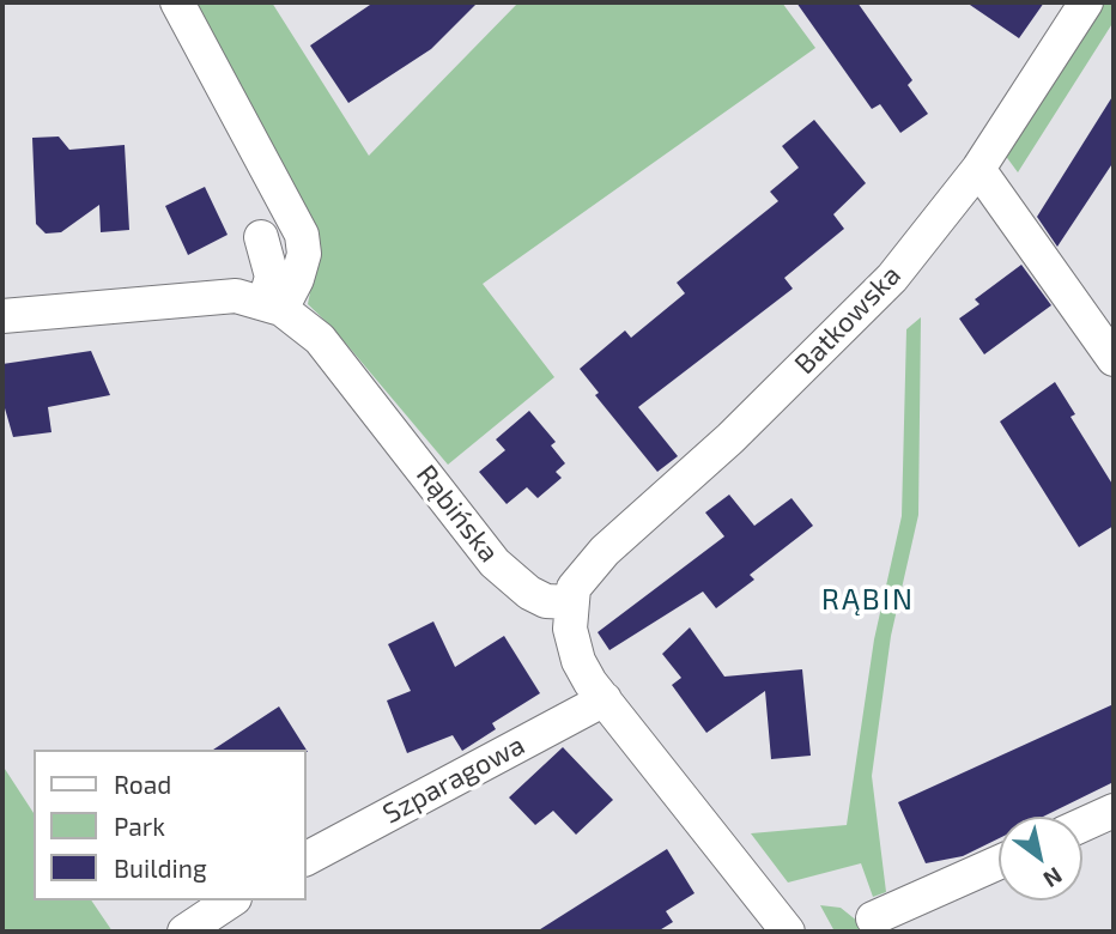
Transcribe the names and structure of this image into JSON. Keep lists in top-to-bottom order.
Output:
{
  "streets": {
    "street": ["Batkowska", "Rąbińska", "Szparagowa"]
  },
  "crossings": [
    ["Batkowska", "Rąbińska"]
  ],
  "districts": ["RĄBIN"],
  "legend": ["Road", "Park", "Building"],
  "north": "bottom right"
}
